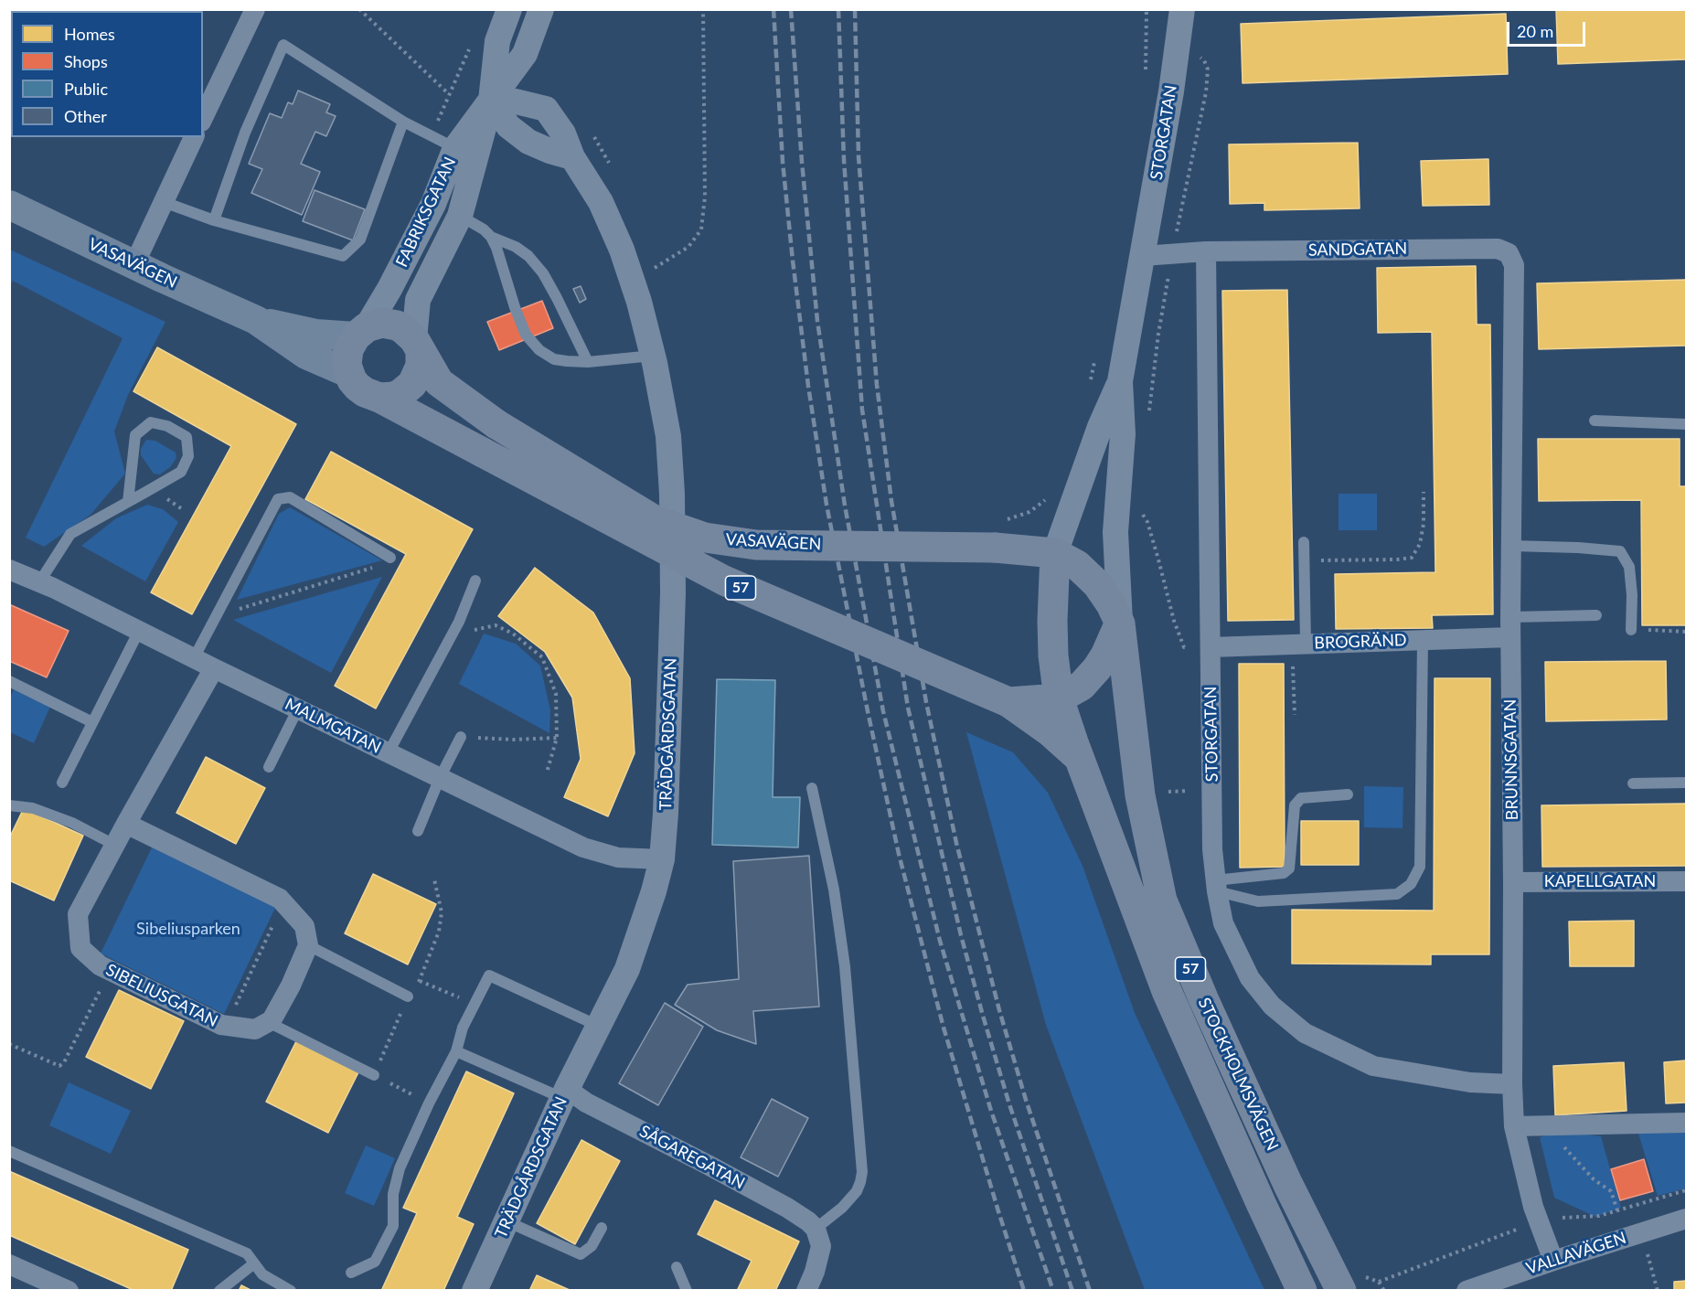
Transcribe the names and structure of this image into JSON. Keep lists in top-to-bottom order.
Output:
{
  "streets": {
    "main road": ["VASAVÄGEN", "57", "STOCKHOLMSVÄGEN"],
    "street": [
      "STORGATAN",
      "FABRIKSGATAN",
      "SANDGATAN",
      "BROGRÄND",
      "MALMGATAN",
      "TRÄDGÅRDSGATAN",
      "BRUNNSGATAN",
      "KAPELLGATAN",
      "SIBELIUSGATAN",
      "SÅGAREGATAN",
      "VALLAVÄGEN"
    ]
  },
  "crossings": [
    ["STORGATAN", "SANDGATAN"],
    ["STORGATAN", "VASAVÄGEN"],
    ["STORGATAN", "BROGRÄND"],
    ["STORGATAN", "BRUNNSGATAN"],
    ["STORGATAN", "STOCKHOLMSVÄGEN"],
    ["FABRIKSGATAN", "VASAVÄGEN"],
    ["FABRIKSGATAN", "TRÄDGÅRDSGATAN"],
    ["SANDGATAN", "BRUNNSGATAN"],
    ["VASAVÄGEN", "57"],
    ["VASAVÄGEN", "STOCKHOLMSVÄGEN"],
    ["57", "STOCKHOLMSVÄGEN"],
    ["BROGRÄND", "BRUNNSGATAN"],
    ["MALMGATAN", "TRÄDGÅRDSGATAN"],
    ["MALMGATAN", "SIBELIUSGATAN"],
    ["TRÄDGÅRDSGATAN", "SÅGAREGATAN"],
    ["BRUNNSGATAN", "KAPELLGATAN"],
    ["BRUNNSGATAN", "VALLAVÄGEN"]
  ],
  "parks": ["Sibeliusparken"],
  "legend": [
    "Homes",
    "Shops",
    "Public",
    "Other"
  ],
  "scale_bar": "20 m"
}
